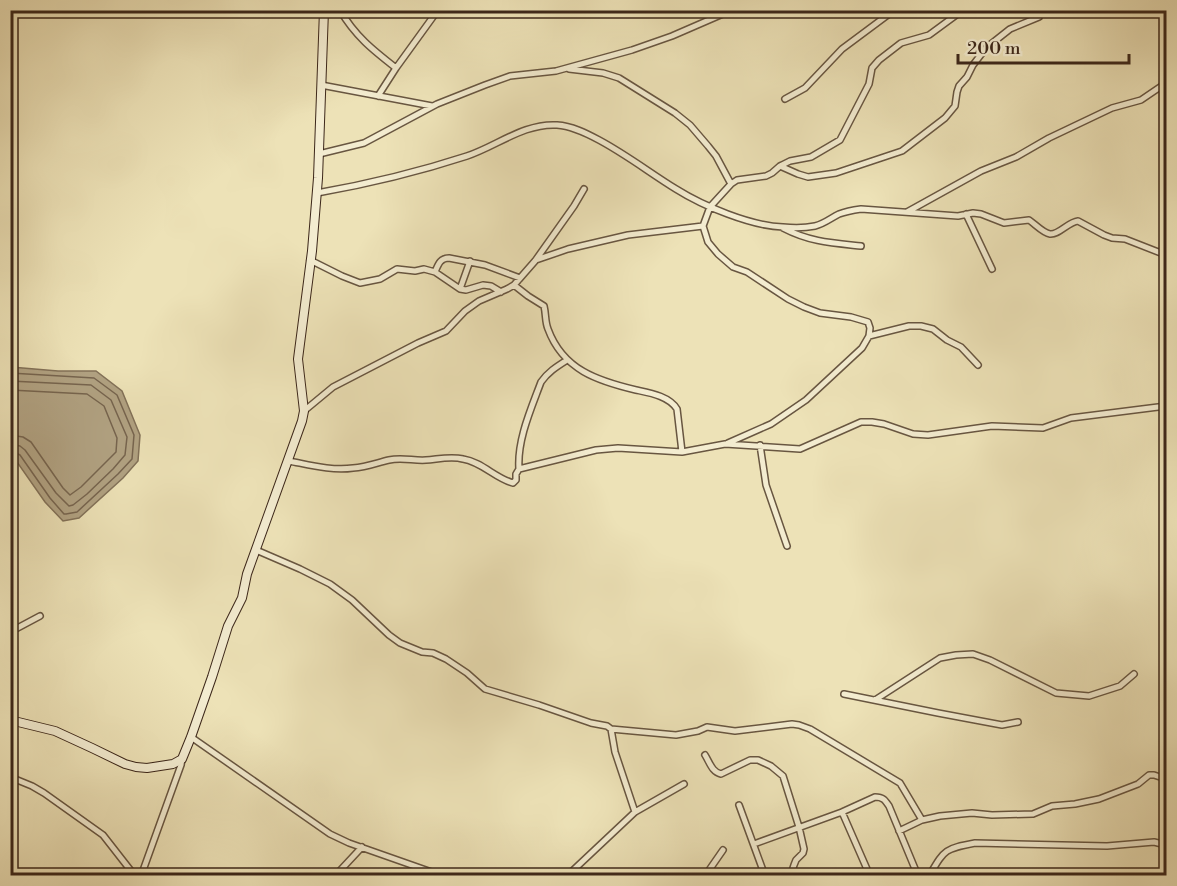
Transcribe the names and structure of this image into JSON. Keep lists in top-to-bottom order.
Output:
{
  "scale_bar": "200 m"
}
